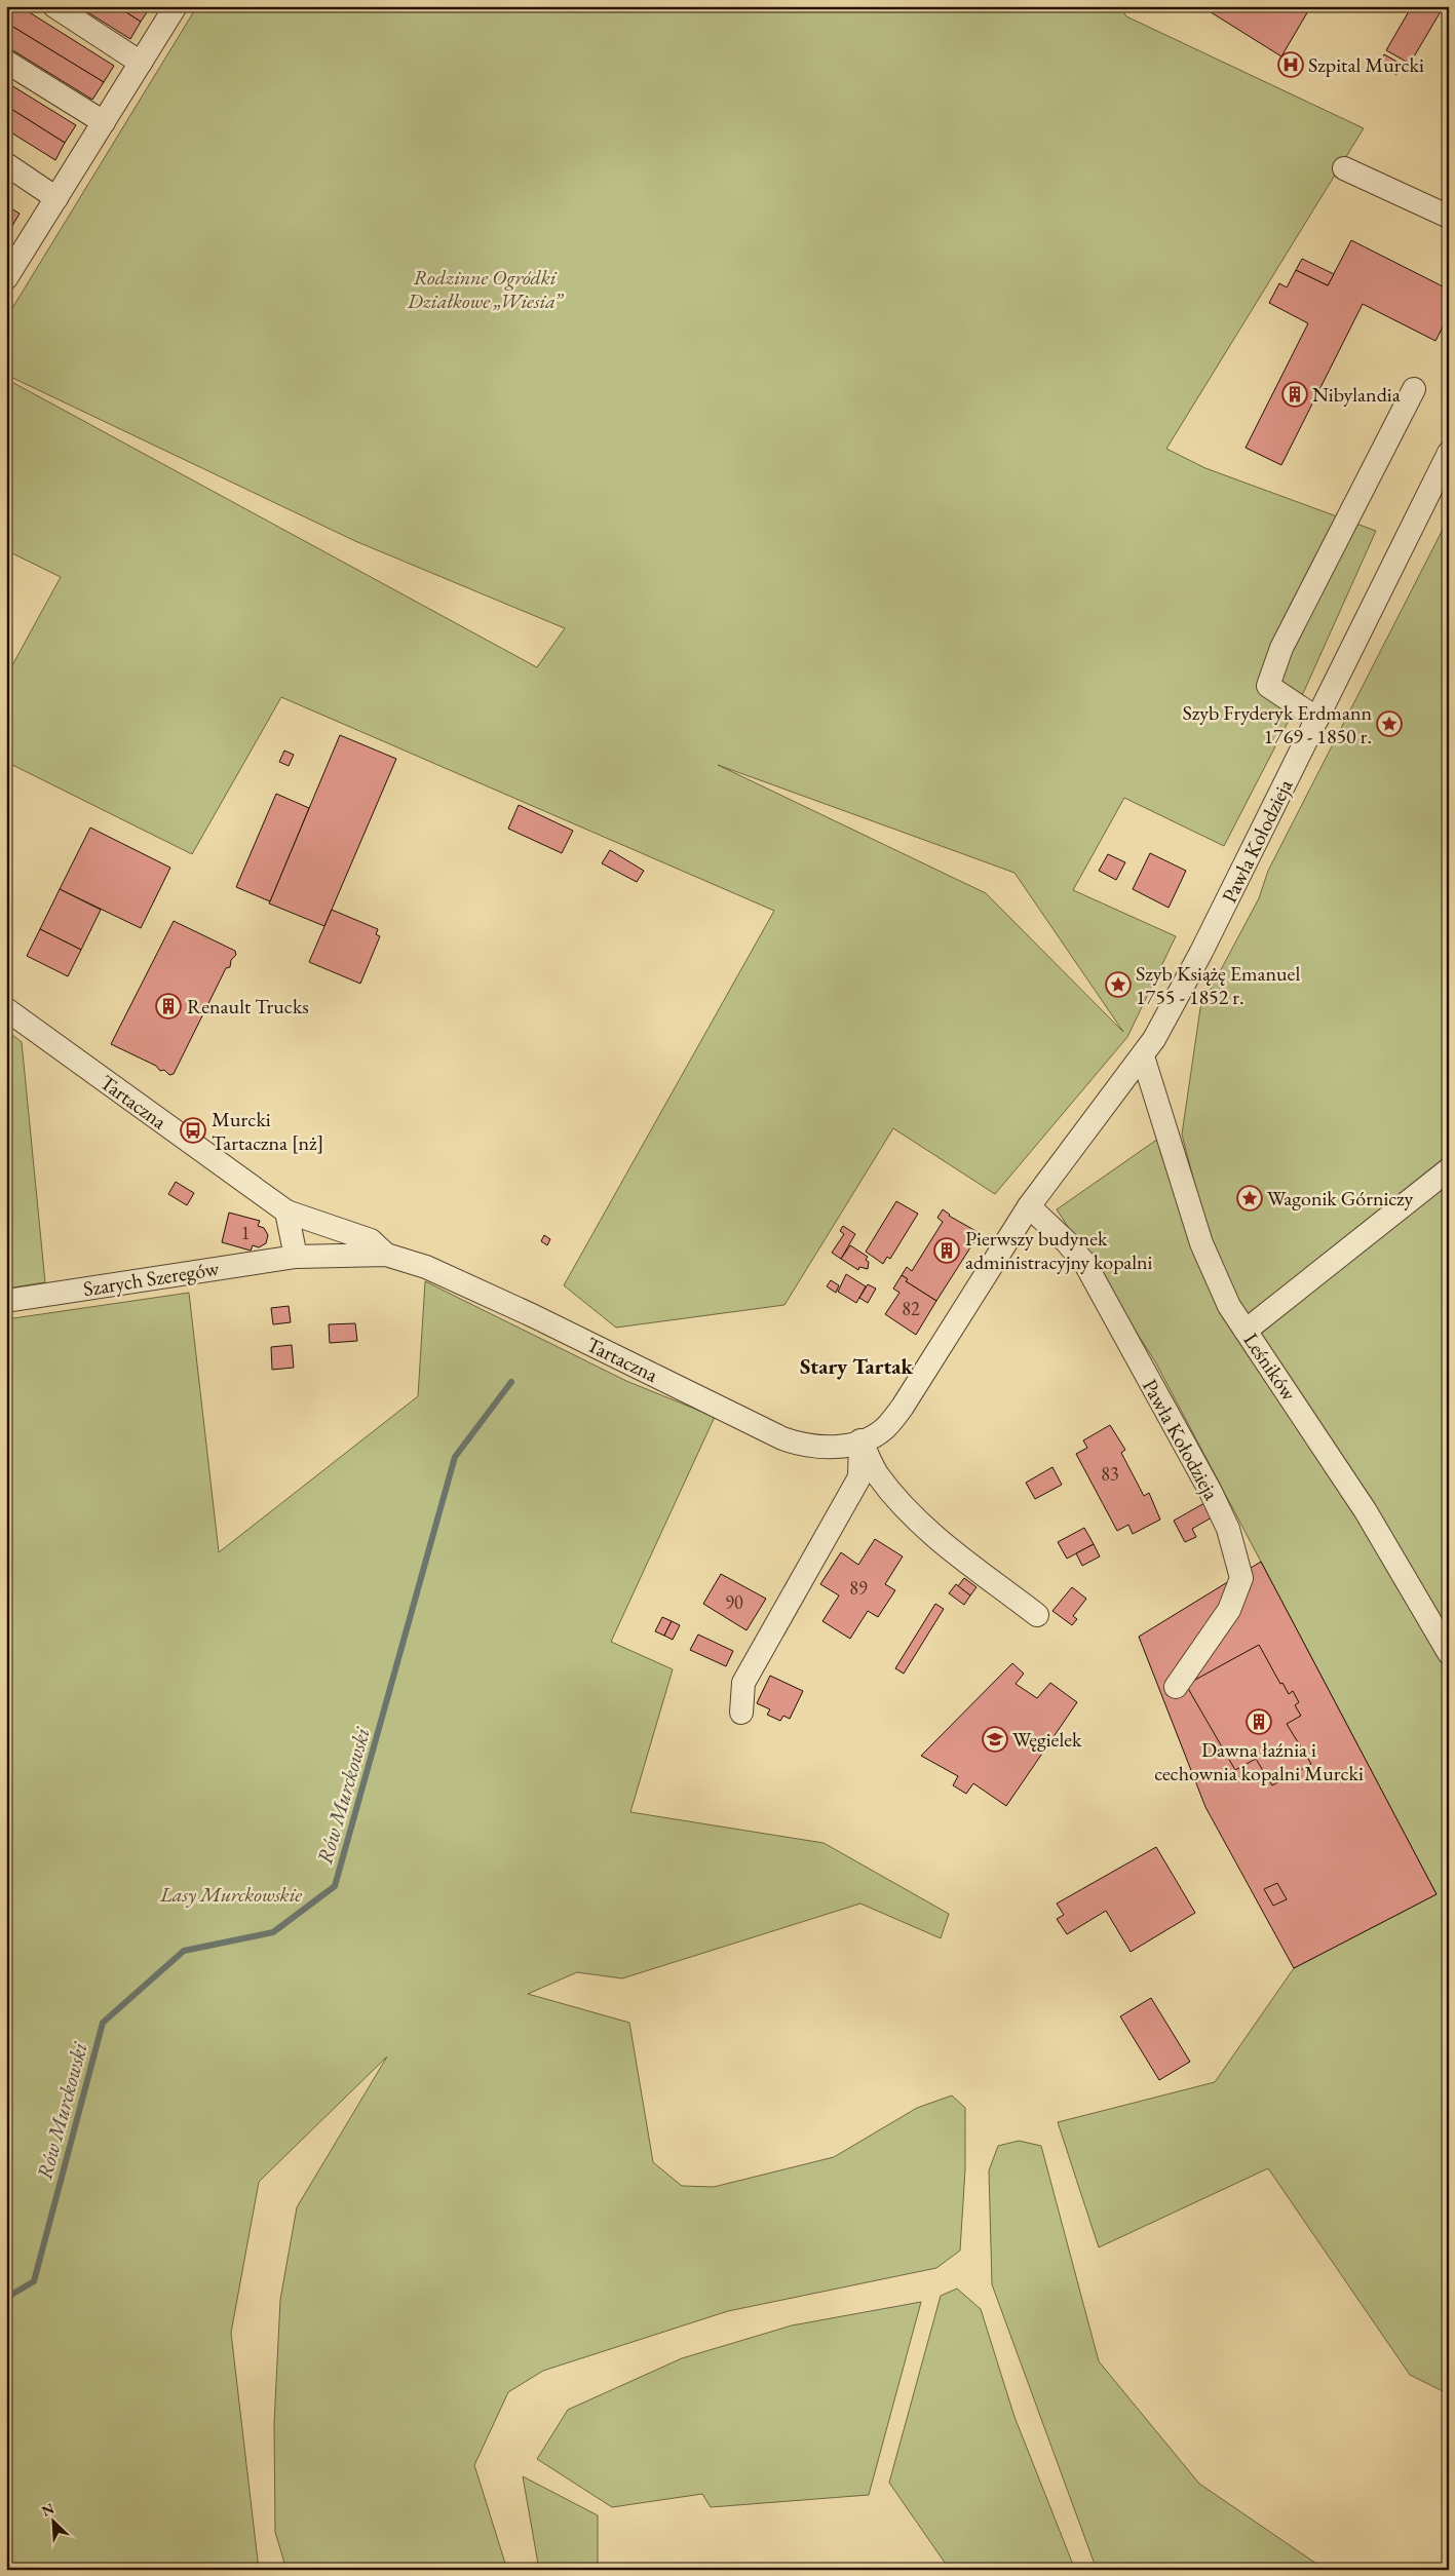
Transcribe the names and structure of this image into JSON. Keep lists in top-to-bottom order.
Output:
{
  "streets": {
    "street": [
      "Pawła Kołodzieja",
      "Tartaczna",
      "Szarych Szeregów",
      "Leśników"
    ]
  },
  "crossings": [
    ["Pawła Kołodzieja", "Tartaczna"],
    ["Pawła Kołodzieja", "Leśników"],
    ["Tartaczna", "Szarych Szeregów"]
  ],
  "districts": ["Stary Tartak"],
  "water": ["Rów Murckowski"],
  "parks": ["Rodzinne Ogródki Działkowe „Wiesia”", "Lasy Murckowskie"],
  "places": {
    "hospital": ["Szpital Murcki"],
    "building": [
      "Nibylandia",
      "Renault Trucks",
      "Pierwszy budynek administracyjny kopalni",
      "Dawna łaźnia i cechownia kopalni Murcki"
    ],
    "place": ["Szyb Fryderyk Erdmann 1769 - 1850 r.", "Szyb Książę Emanuel 1755 - 1852 r.", "Wagonik Górniczy"],
    "bus stop": ["Murcki Tartaczna [nż]"],
    "school or university": ["Węgielek"]
  },
  "house_numbers": [
    "1",
    "82",
    "83",
    "89",
    "90"
  ],
  "north": "top left"
}
